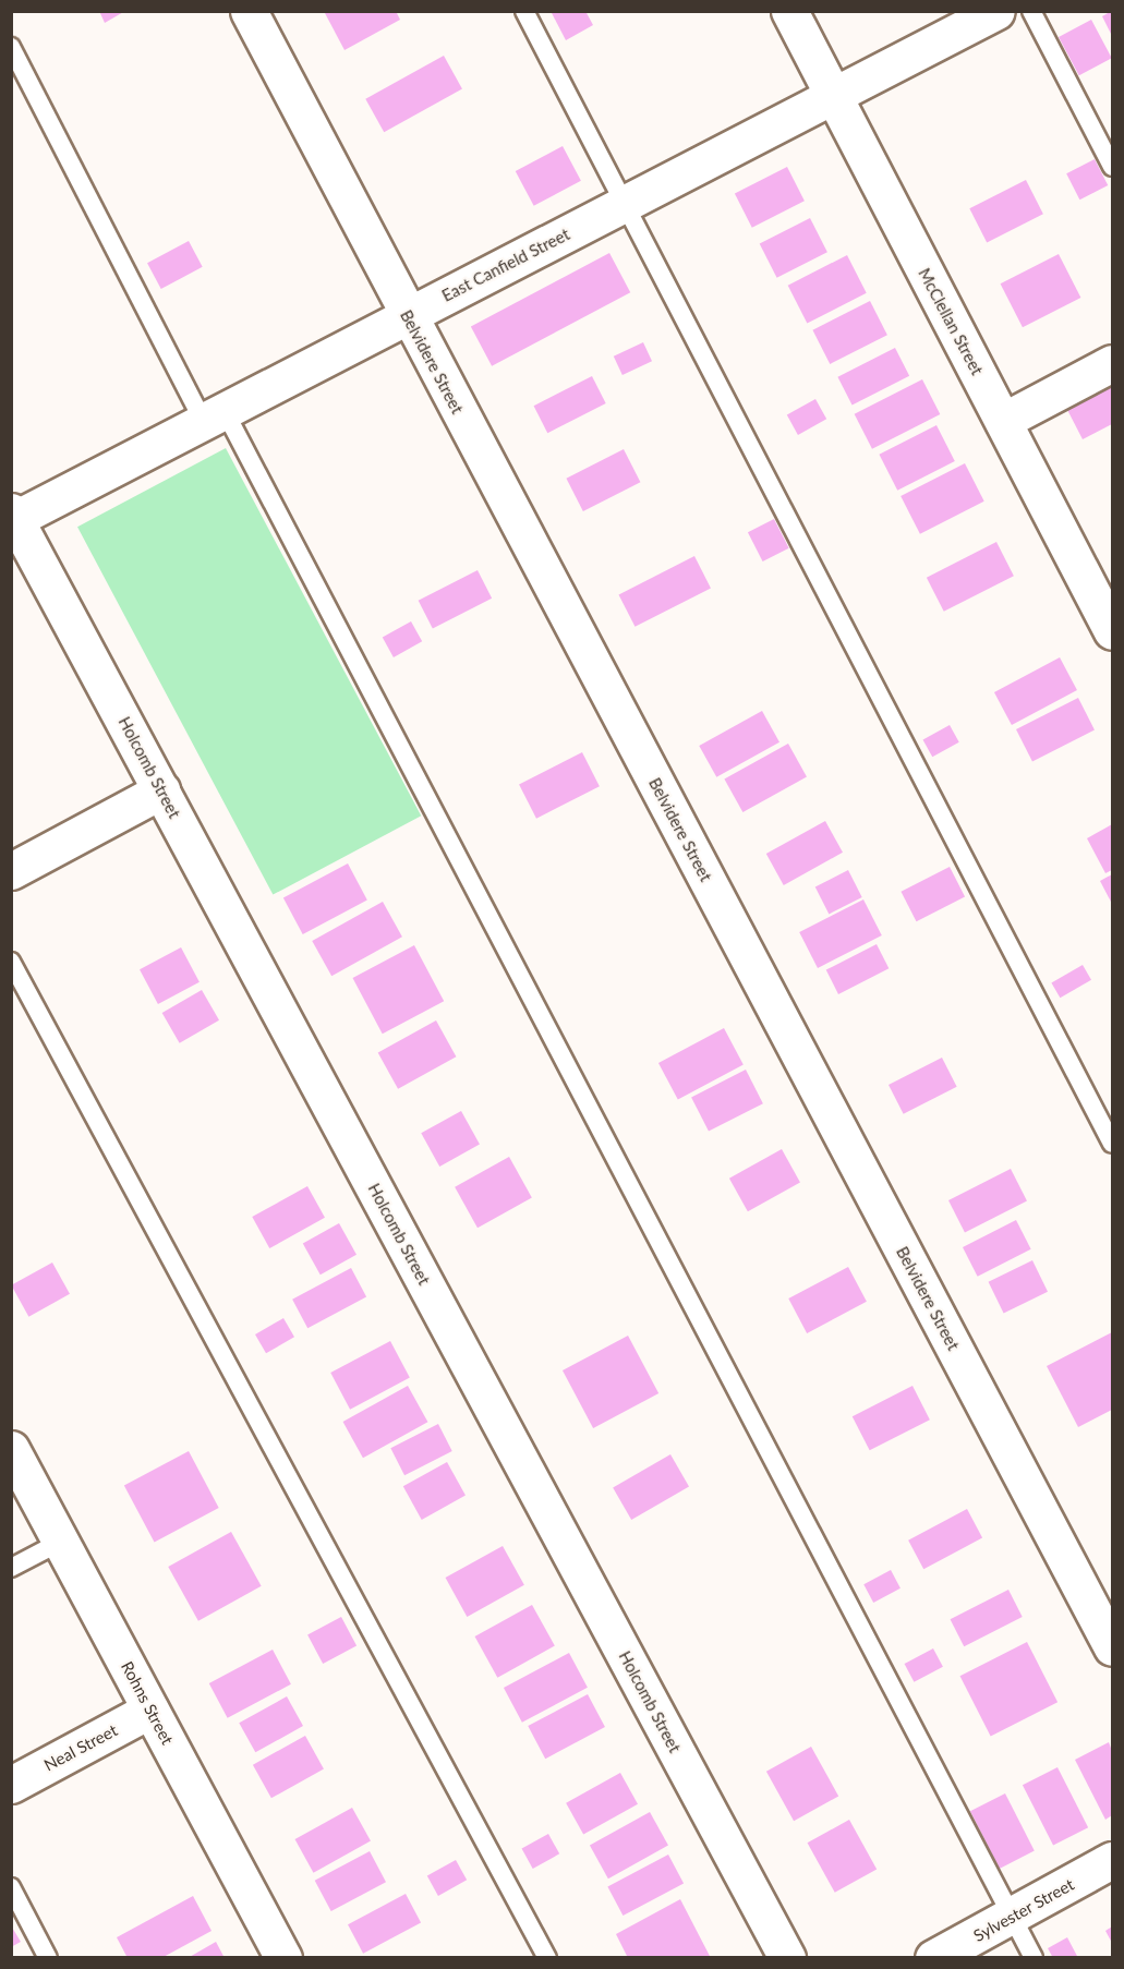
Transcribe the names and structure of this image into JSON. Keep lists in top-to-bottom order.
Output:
{
  "streets": {
    "street": [
      "East Canfield Street",
      "McClellan Street",
      "Belvidere Street",
      "Holcomb Street",
      "Rohns Street",
      "Neal Street",
      "Sylvester Street"
    ]
  },
  "crossings": [
    ["East Canfield Street", "McClellan Street"],
    ["East Canfield Street", "Belvidere Street"],
    ["East Canfield Street", "Holcomb Street"],
    ["Rohns Street", "Neal Street"]
  ]
}
